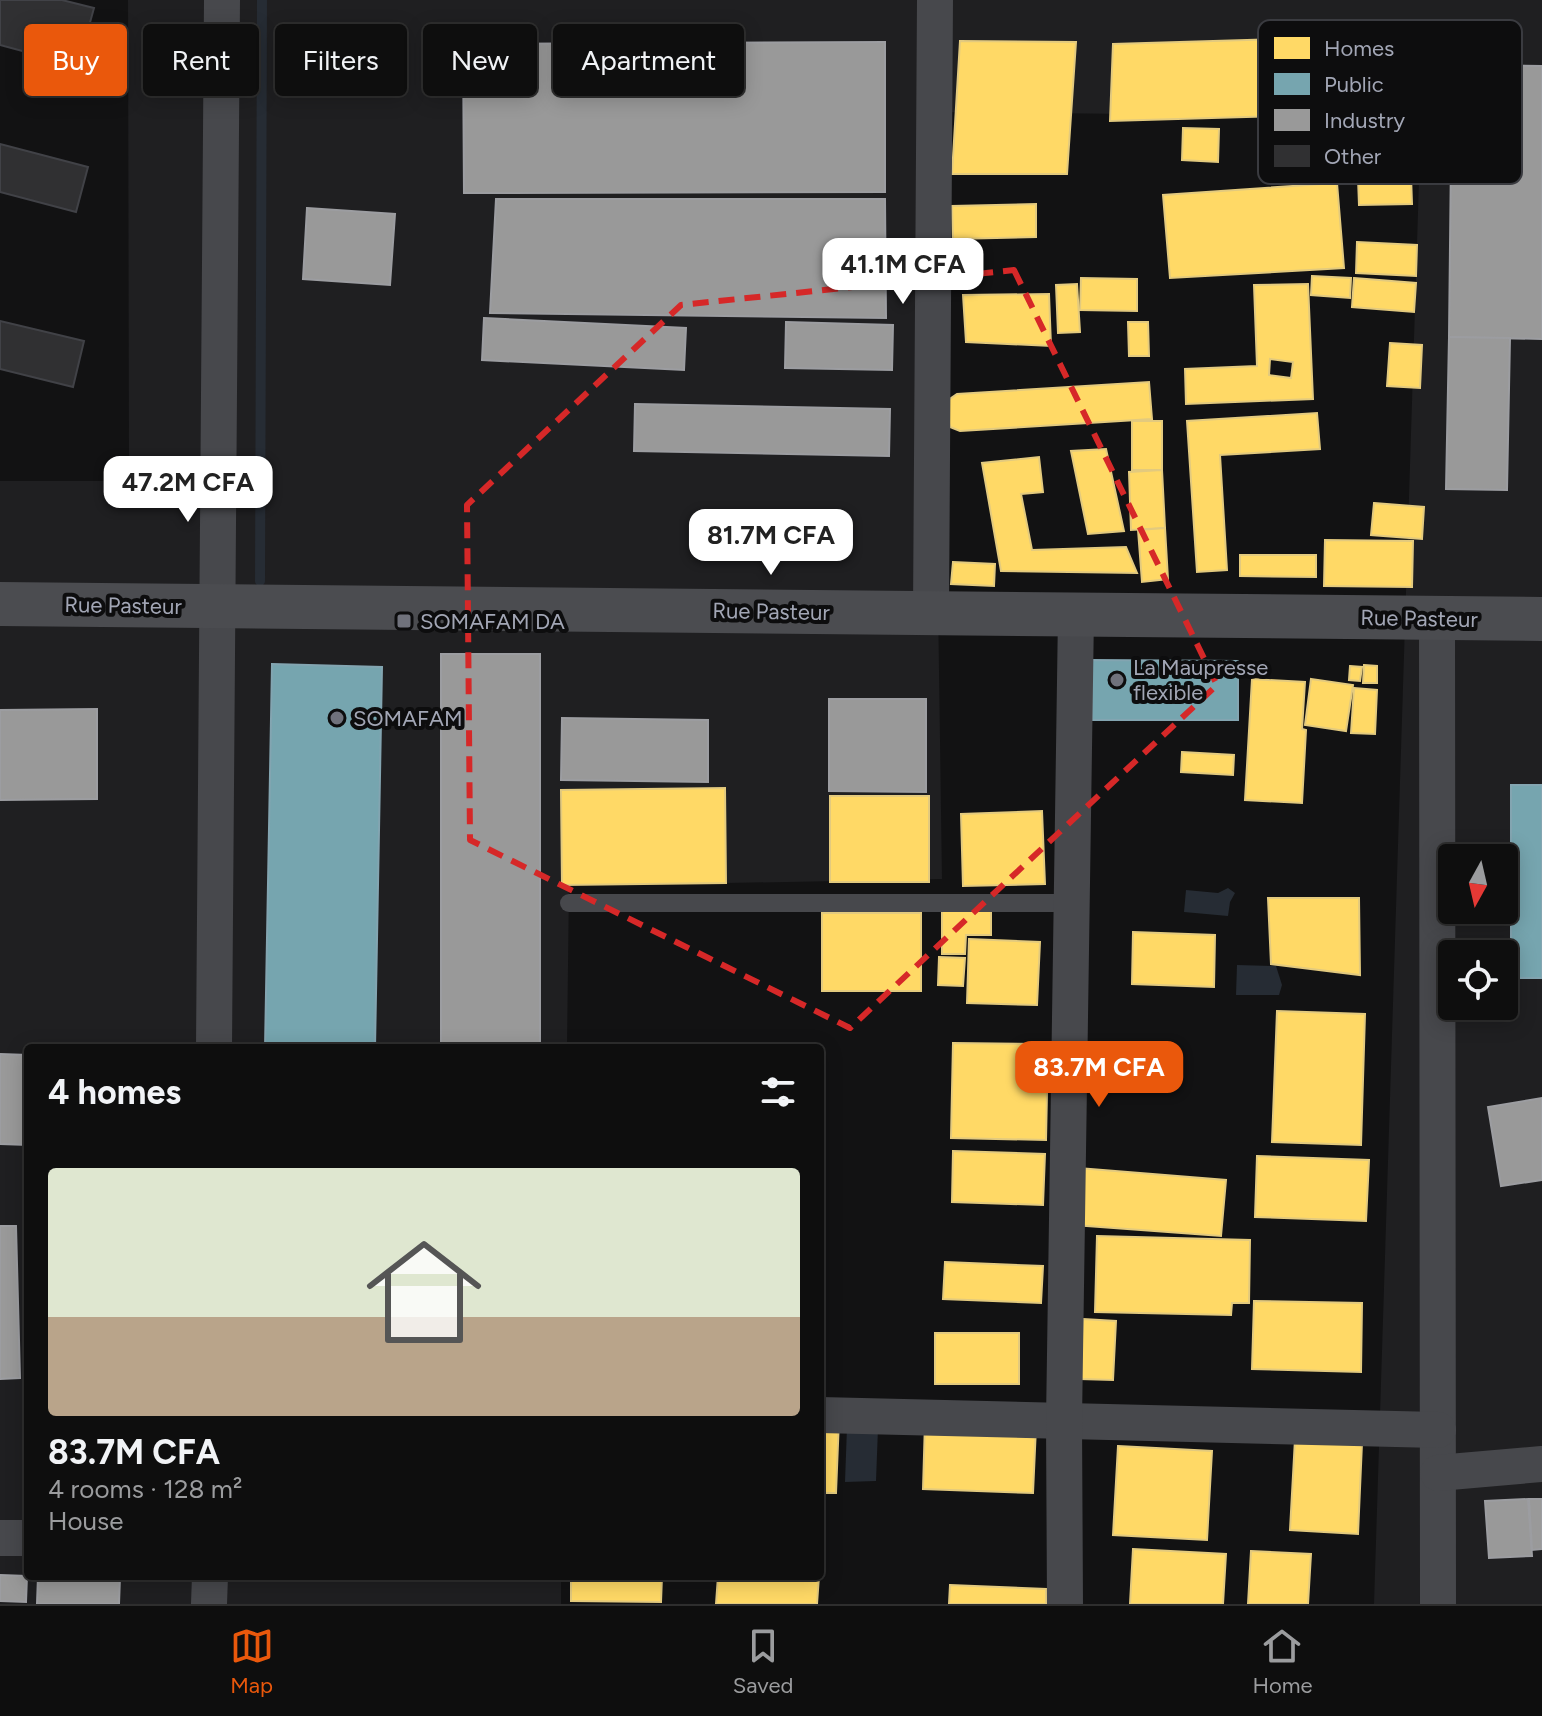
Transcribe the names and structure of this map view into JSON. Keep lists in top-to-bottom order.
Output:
{
  "streets": {
    "main road": ["Rue Pasteur"]
  },
  "places": {
    "transit": ["SOMAFAM DA"],
    "other": ["La Maupresse flexible", "SOMAFAM"]
  },
  "legend": [
    "Homes",
    "Public",
    "Industry",
    "Other"
  ],
  "north": "bottom",
  "page": {
    "chip": [
      "Buy",
      "Rent",
      "Filters",
      "New",
      "Apartment"
    ],
    "price": [
      "41.1M CFA",
      "47.2M CFA",
      "81.7M CFA",
      "83.7M CFA"
    ],
    "heading": "4 homes",
    "list": [
      {
        "name": "83.7M CFA",
        "note": "4 rooms · 128 m² · House"
      }
    ],
    "tabs": ["Map", "Saved", "Home"]
  }
}
